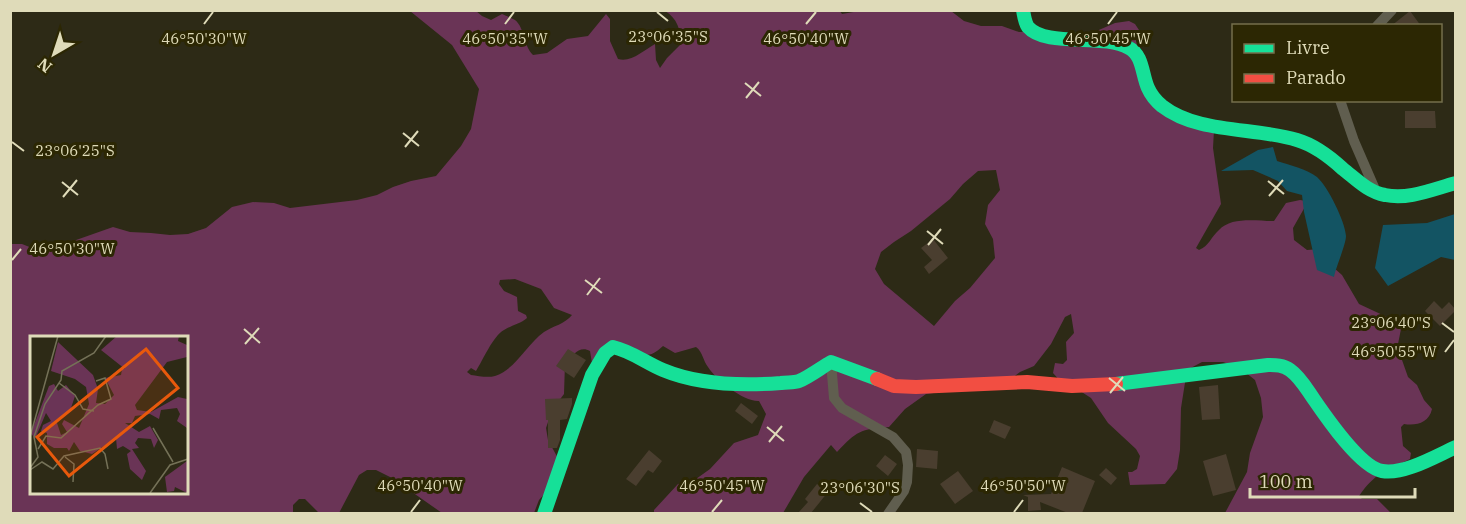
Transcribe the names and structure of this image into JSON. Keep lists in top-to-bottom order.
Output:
{
  "legend": ["Livre", "Parado"],
  "scale_bar": "100 m",
  "north": "bottom left",
  "coordinates": [
    "23°06'35\"S",
    "46°50'30\"W",
    "46°50'35\"W",
    "46°50'40\"W",
    "46°50'45\"W",
    "23°06'25\"S",
    "23°06'40\"S",
    "46°50'55\"W",
    "46°50'50\"W",
    "23°06'30\"S"
  ]
}
